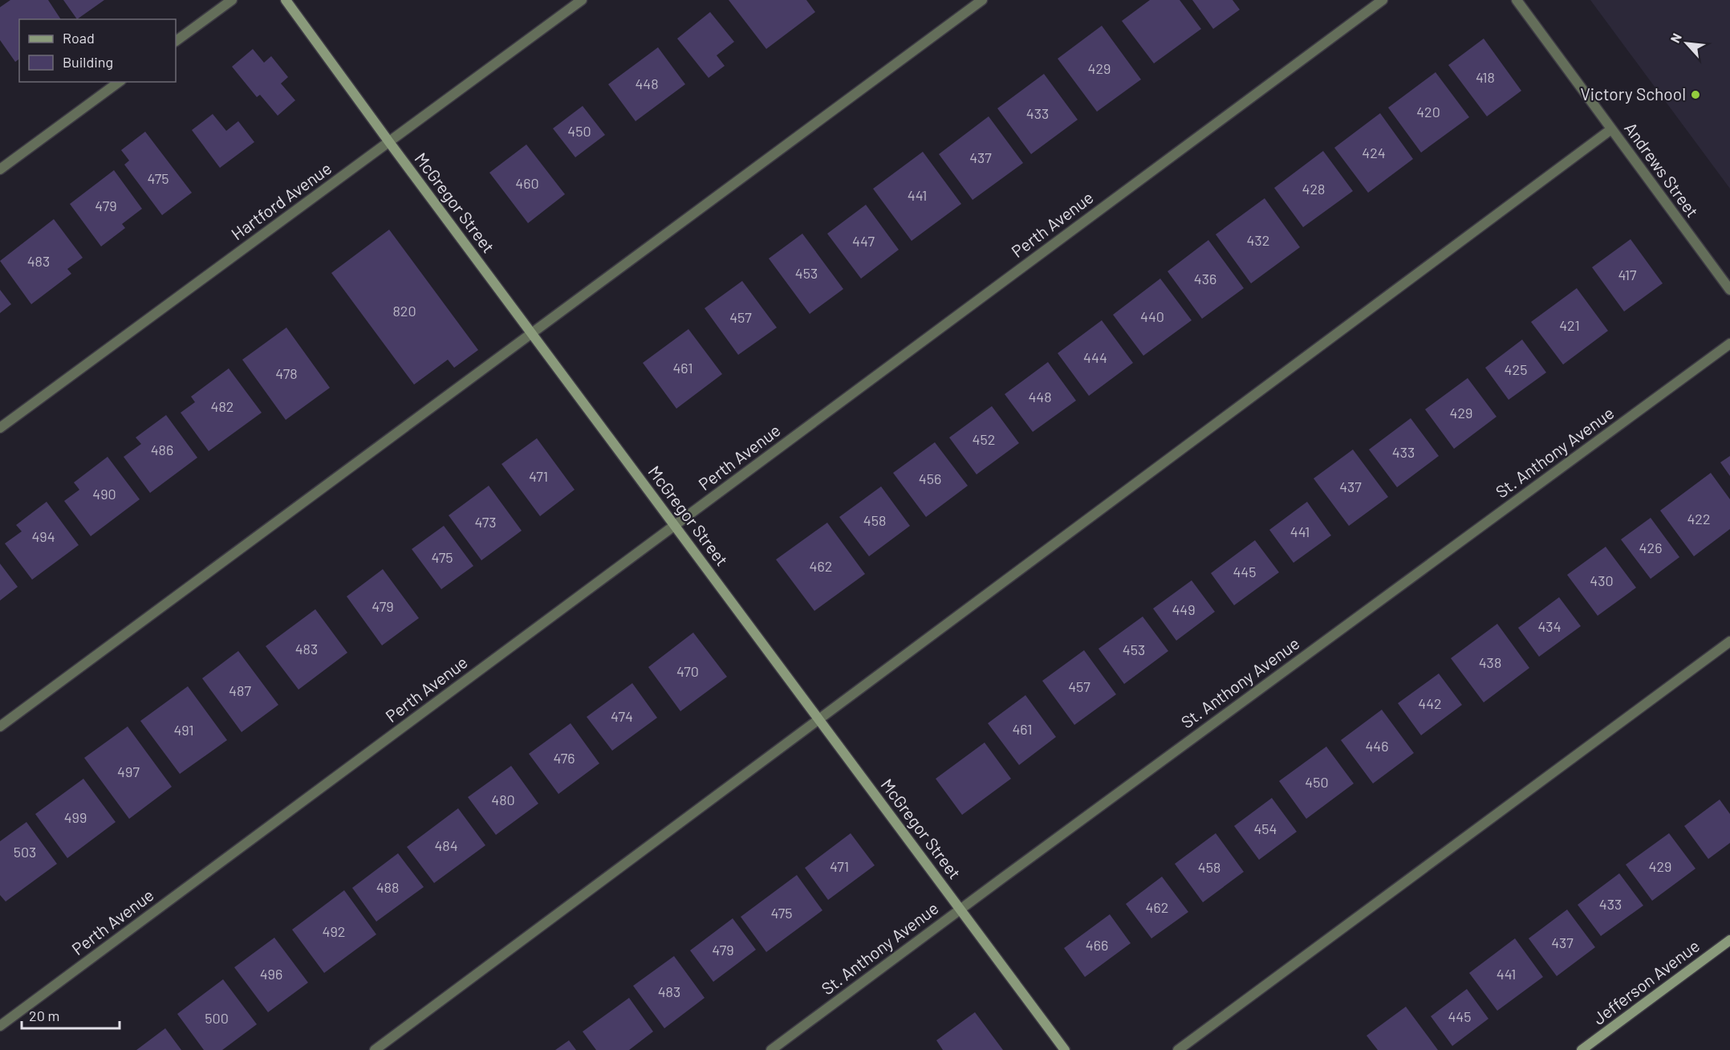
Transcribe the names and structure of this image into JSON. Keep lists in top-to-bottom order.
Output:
{
  "streets": {
    "main road": ["McGregor Street", "Jefferson Avenue"],
    "street": [
      "Andrews Street",
      "Hartford Avenue",
      "Perth Avenue",
      "St. Anthony Avenue"
    ]
  },
  "crossings": [
    ["Hartford Avenue", "McGregor Street"],
    ["McGregor Street", "Perth Avenue"],
    ["McGregor Street", "St. Anthony Avenue"]
  ],
  "places": ["Victory School"],
  "house_numbers": [
    "429",
    "418",
    "448",
    "420",
    "433",
    "450",
    "424",
    "437",
    "475",
    "460",
    "428",
    "441",
    "479",
    "432",
    "447",
    "483",
    "453",
    "417",
    "436",
    "820",
    "440",
    "457",
    "421",
    "444",
    "461",
    "425",
    "478",
    "448",
    "482",
    "429",
    "452",
    "486",
    "433",
    "471",
    "456",
    "437",
    "490",
    "422",
    "458",
    "473",
    "441",
    "494",
    "426",
    "475",
    "462",
    "445",
    "430",
    "479",
    "449",
    "434",
    "483",
    "453",
    "438",
    "470",
    "457",
    "487",
    "442",
    "474",
    "461",
    "491",
    "446",
    "476",
    "497",
    "450",
    "480",
    "499",
    "454",
    "484",
    "503",
    "471",
    "429",
    "458",
    "488",
    "433",
    "462",
    "475",
    "492",
    "437",
    "466",
    "479",
    "496",
    "441",
    "483",
    "445",
    "500"
  ],
  "legend": ["Road", "Building"],
  "scale_bar": "20 m",
  "north": "top left"
}
